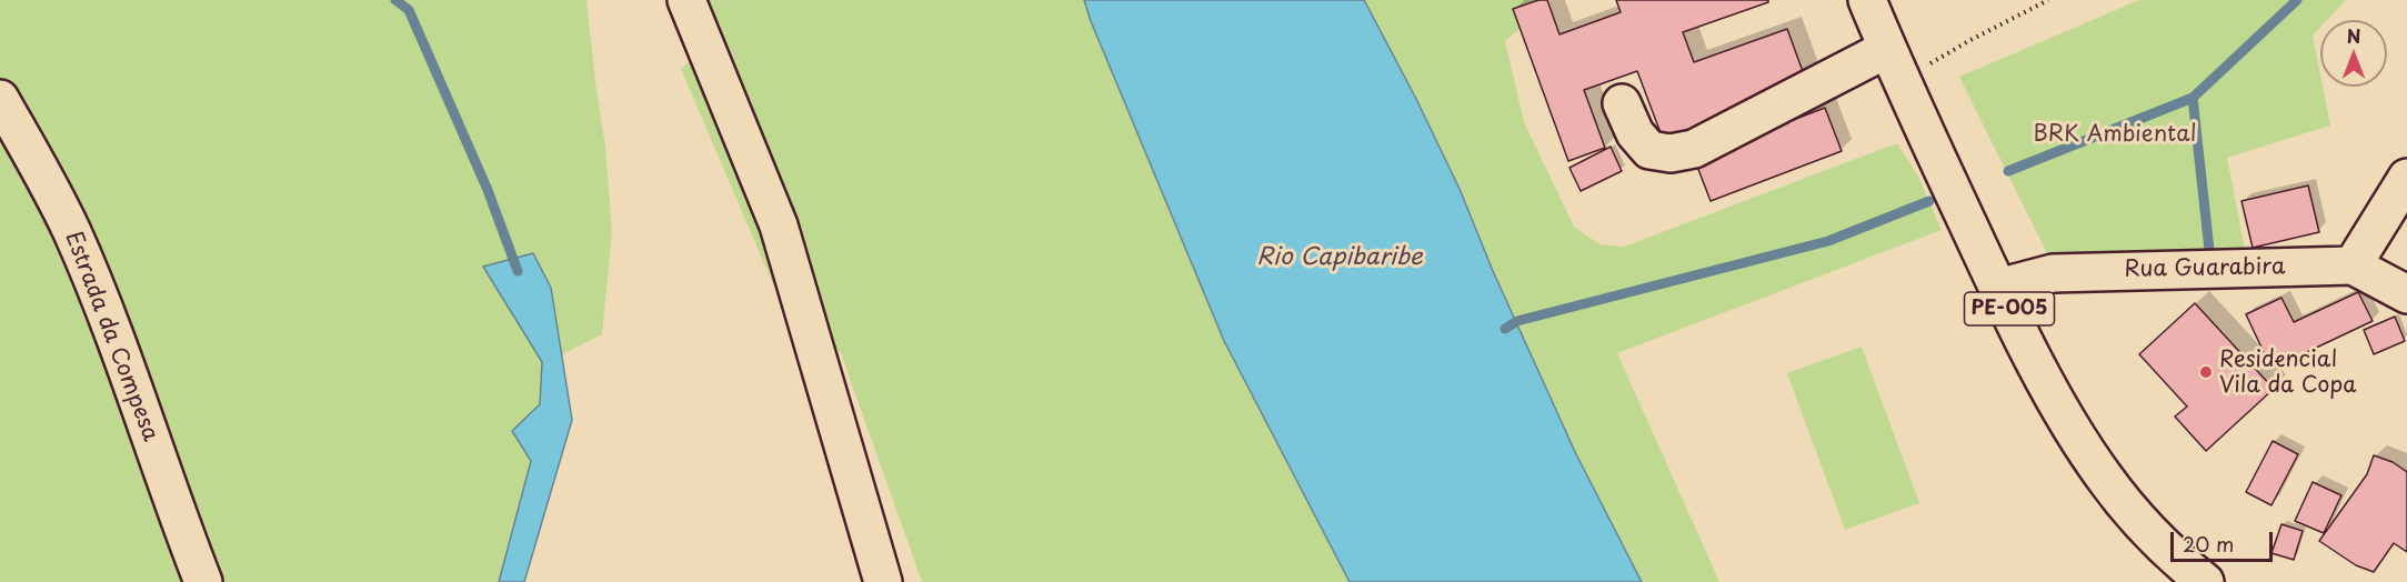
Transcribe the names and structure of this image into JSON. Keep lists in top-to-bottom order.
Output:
{
  "streets": {
    "street": ["Rua Guarabira", "PE-005", "Estrada da Compesa"]
  },
  "crossings": [
    ["Rua Guarabira", "PE-005"]
  ],
  "water": ["Rio Capibaribe"],
  "parks": ["BRK Ambiental"],
  "places": ["Residencial Vila da Copa"],
  "scale_bar": "20 m",
  "north": "top"
}
